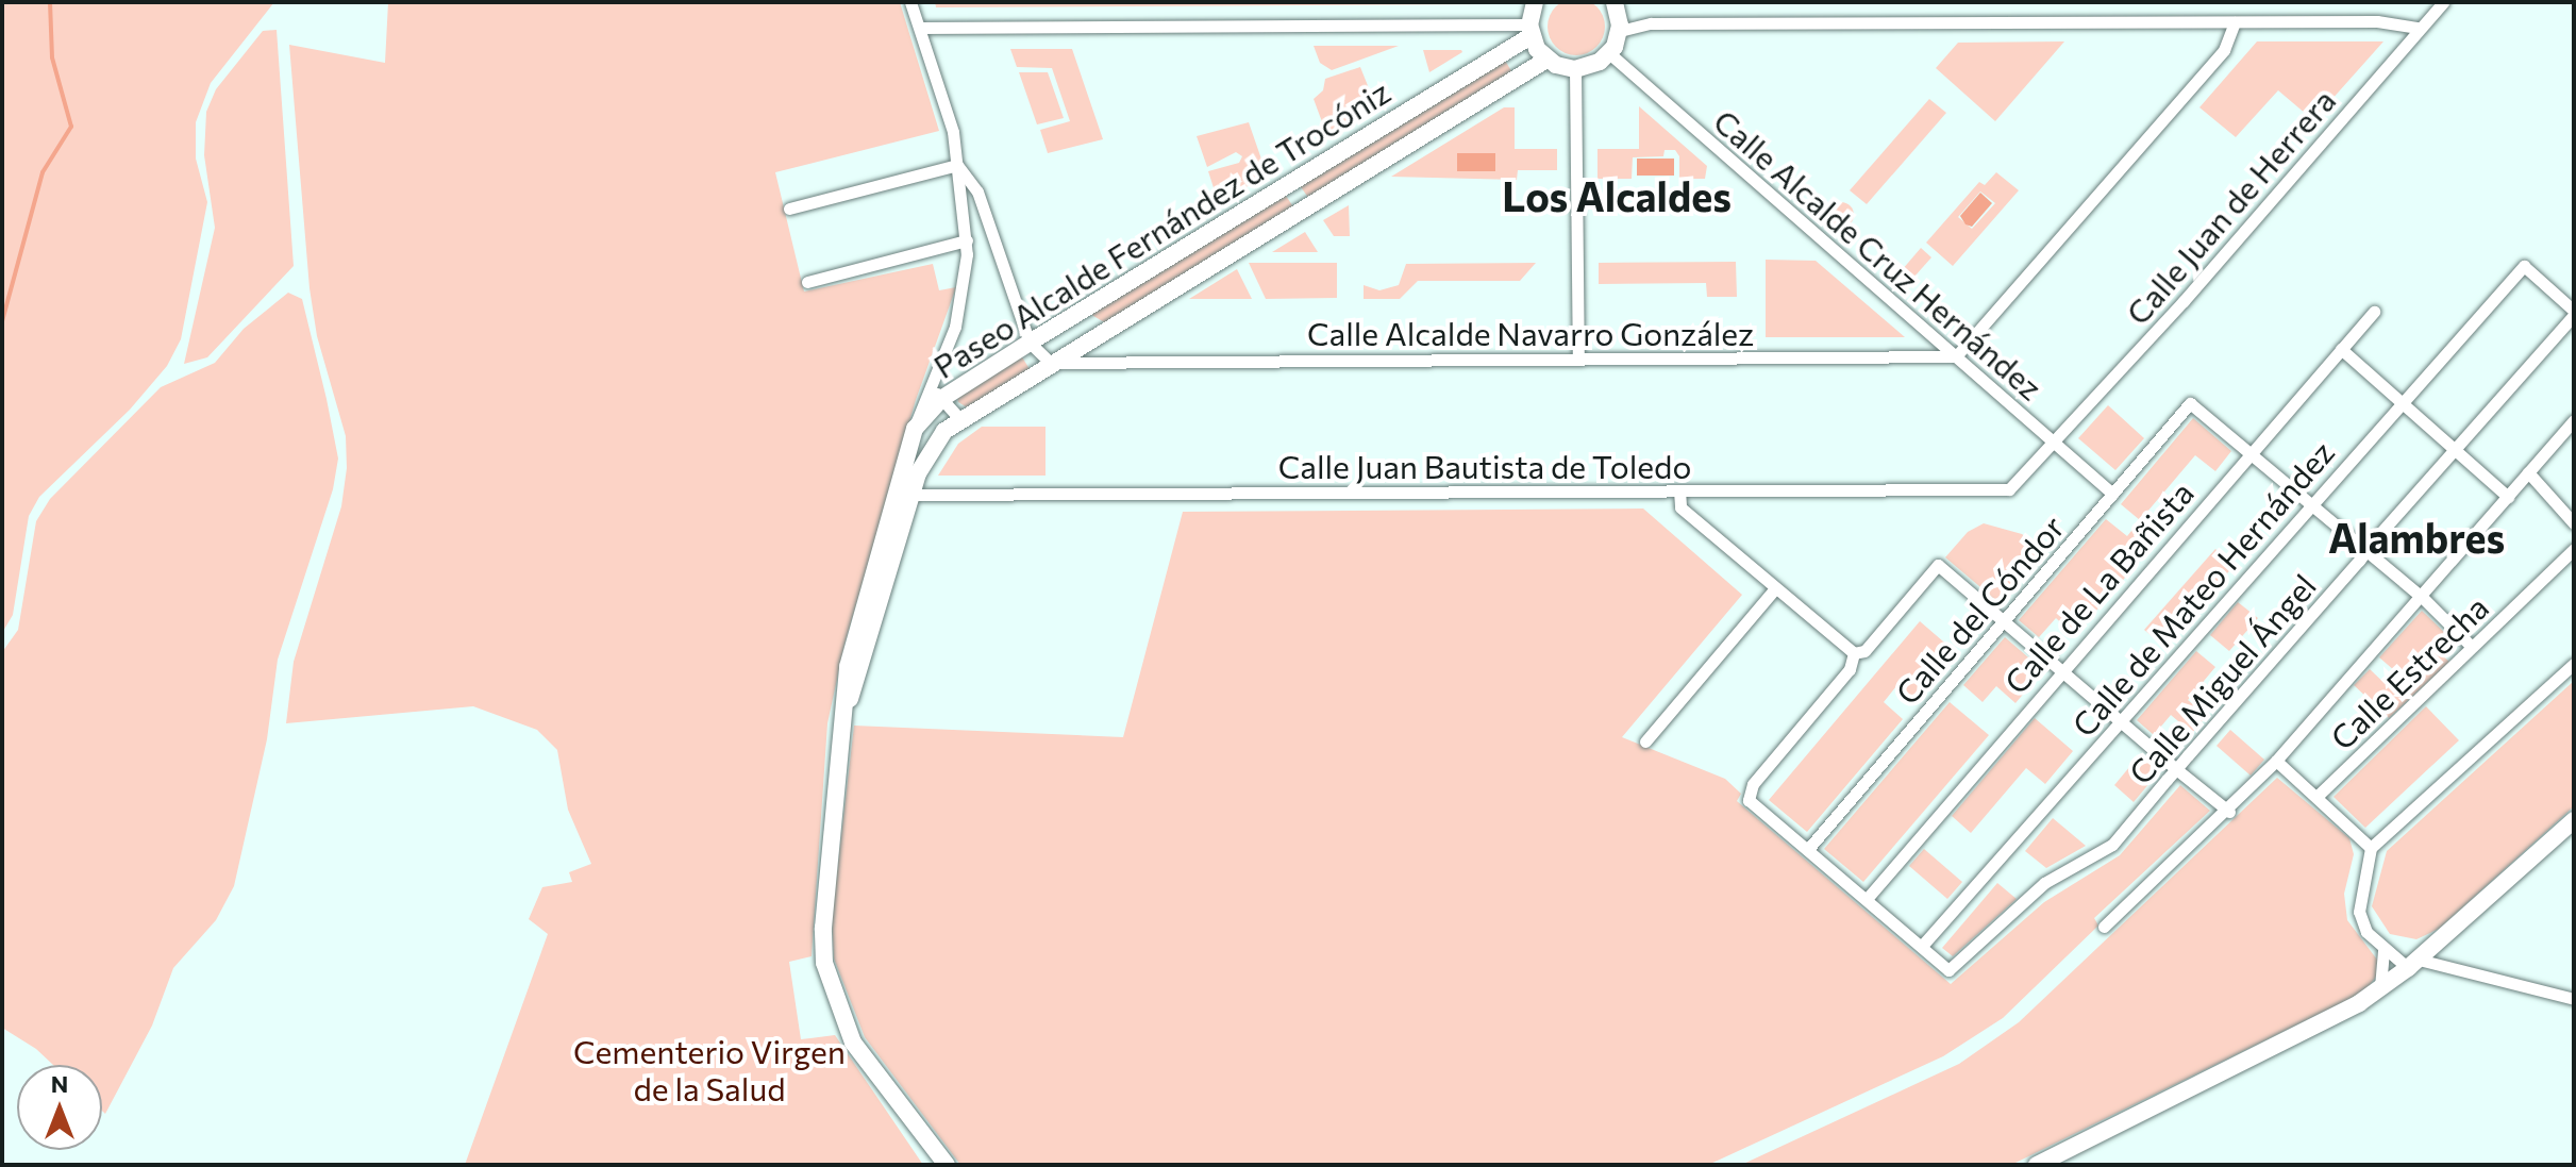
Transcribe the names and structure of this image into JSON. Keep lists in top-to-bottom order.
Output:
{
  "streets": {
    "main road": ["Paseo Alcalde Fernández de Trocóniz"],
    "street": [
      "Calle Juan de Herrera",
      "Calle Alcalde Cruz Hernández",
      "Calle Alcalde Navarro González",
      "Calle Juan Bautista de Toledo",
      "Calle de La Bañista",
      "Calle de Mateo Hernández",
      "Calle del Cóndor",
      "Calle Estrecha",
      "Calle Miguel Ángel"
    ]
  },
  "crossings": [
    ["Calle Juan de Herrera", "Calle Alcalde Cruz Hernández"],
    ["Calle Juan de Herrera", "Calle Juan Bautista de Toledo"],
    ["Paseo Alcalde Fernández de Trocóniz", "Calle Alcalde Navarro González"],
    ["Paseo Alcalde Fernández de Trocóniz", "Calle Juan Bautista de Toledo"],
    ["Calle Alcalde Cruz Hernández", "Calle Alcalde Navarro González"],
    ["Calle Alcalde Cruz Hernández", "Calle Juan Bautista de Toledo"],
    ["Calle Alcalde Cruz Hernández", "Calle del Cóndor"],
    ["Calle de La Bañista", "Calle del Cóndor"],
    ["Calle de Mateo Hernández", "Calle Miguel Ángel"]
  ],
  "districts": ["Los Alcaldes", "Alambres"],
  "parks": ["Cementerio Virgen de la Salud"],
  "north": "top"
}
